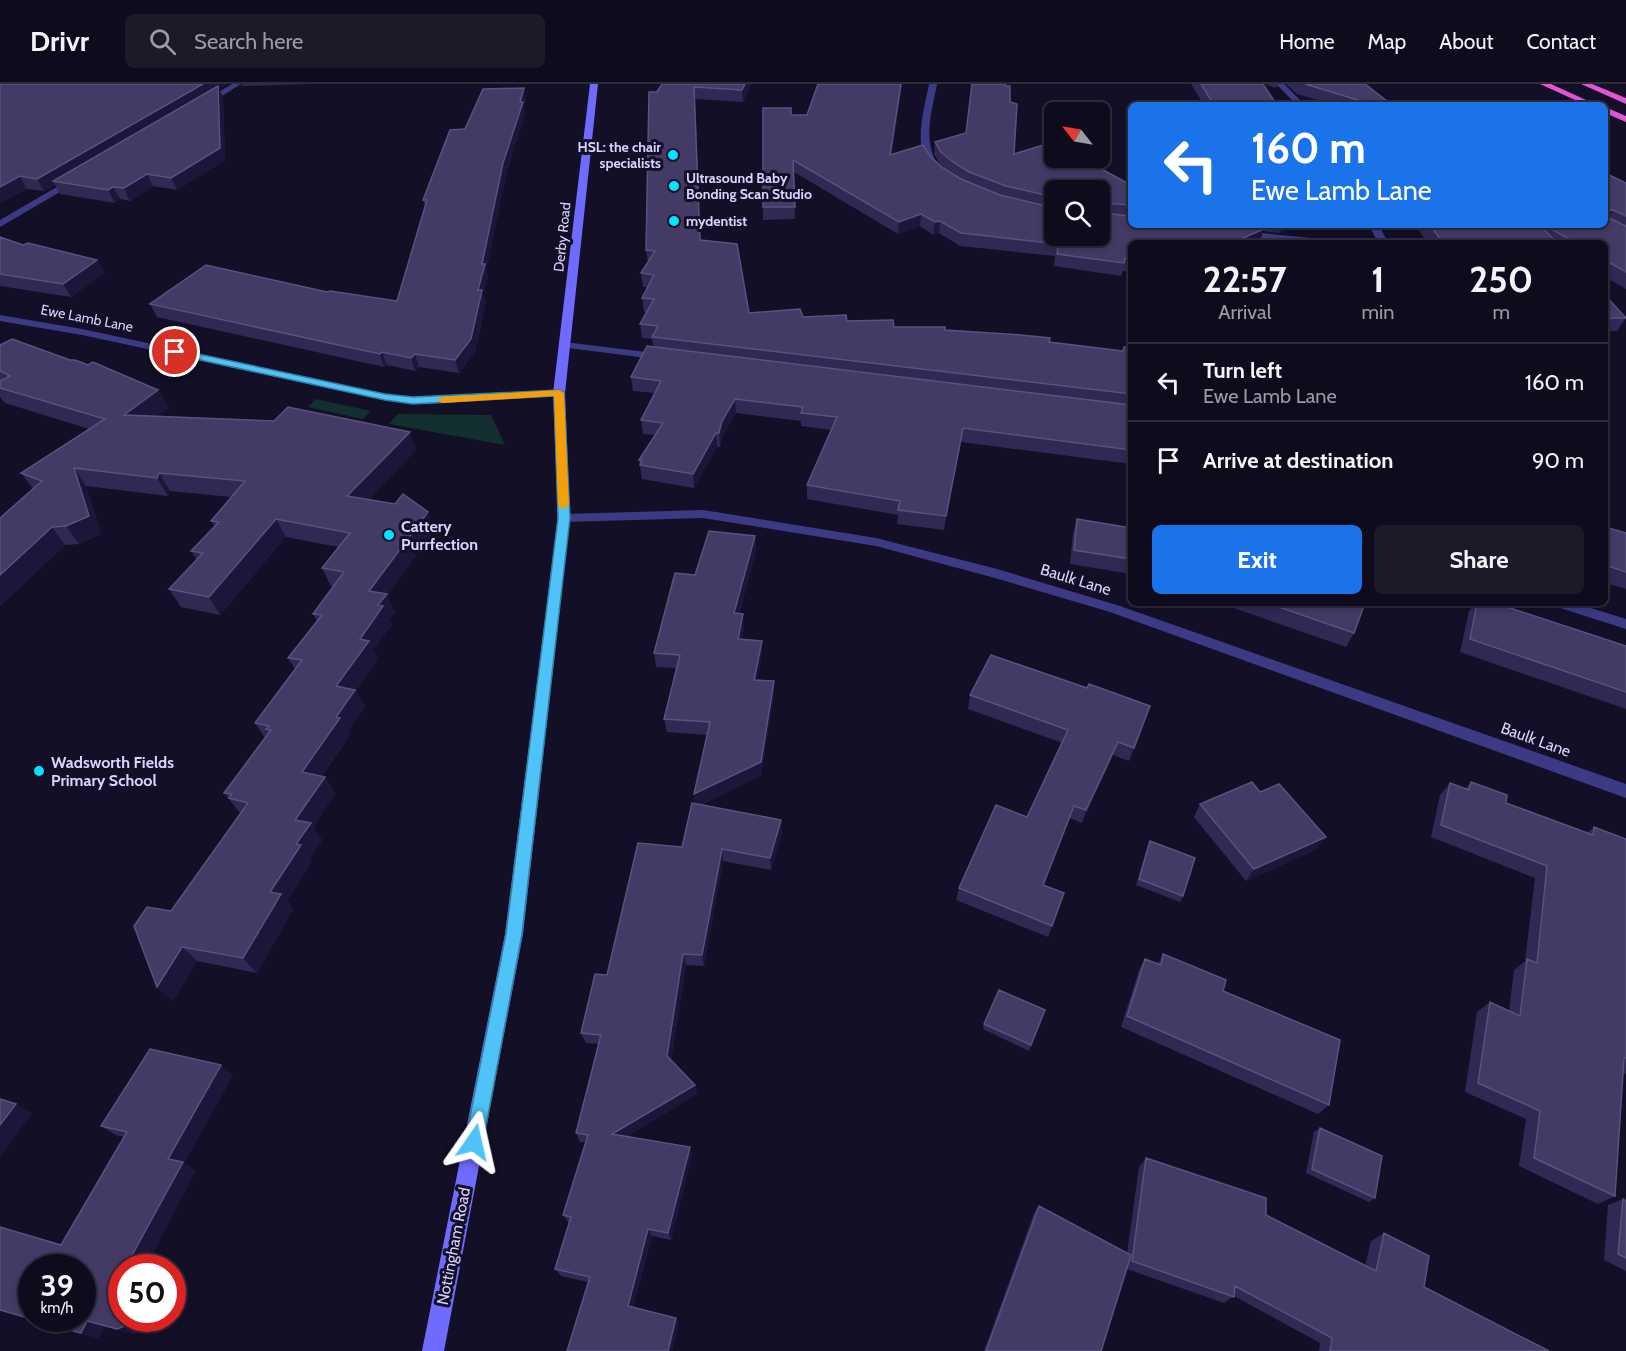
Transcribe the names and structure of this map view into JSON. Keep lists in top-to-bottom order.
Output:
{
  "streets": {
    "main road": ["Derby Road", "Nottingham Road"],
    "street": ["Ewe Lamb Lane", "Baulk Lane"]
  },
  "crossings": [
    ["Derby Road", "Ewe Lamb Lane"],
    ["Derby Road", "Nottingham Road"],
    ["Ewe Lamb Lane", "Nottingham Road"],
    ["Baulk Lane", "Nottingham Road"]
  ],
  "places": [
    "HSL: the chair specialists",
    "Ultrasound Baby Bonding Scan Studio",
    "mydentist",
    "Cattery Purrfection",
    "Wadsworth Fields Primary School"
  ],
  "north": "top left",
  "page": {
    "header": "Drivr",
    "search": "Search here",
    "nav": [
      "Home",
      "Map",
      "About",
      "Contact"
    ],
    "turn": ["160 m", "Ewe Lamb Lane"],
    "eta": [
      "22:57",
      "Arrival",
      "1",
      "min",
      "250",
      "m"
    ],
    "list": [
      {
        "name": "Turn left",
        "note": "Ewe Lamb Lane",
        "value": "160 m"
      },
      {
        "name": "Arrive at destination",
        "value": "90 m"
      }
    ],
    "buttons": ["Exit", "Share"],
    "speed": "39 km/h",
    "limit": "50"
  }
}
